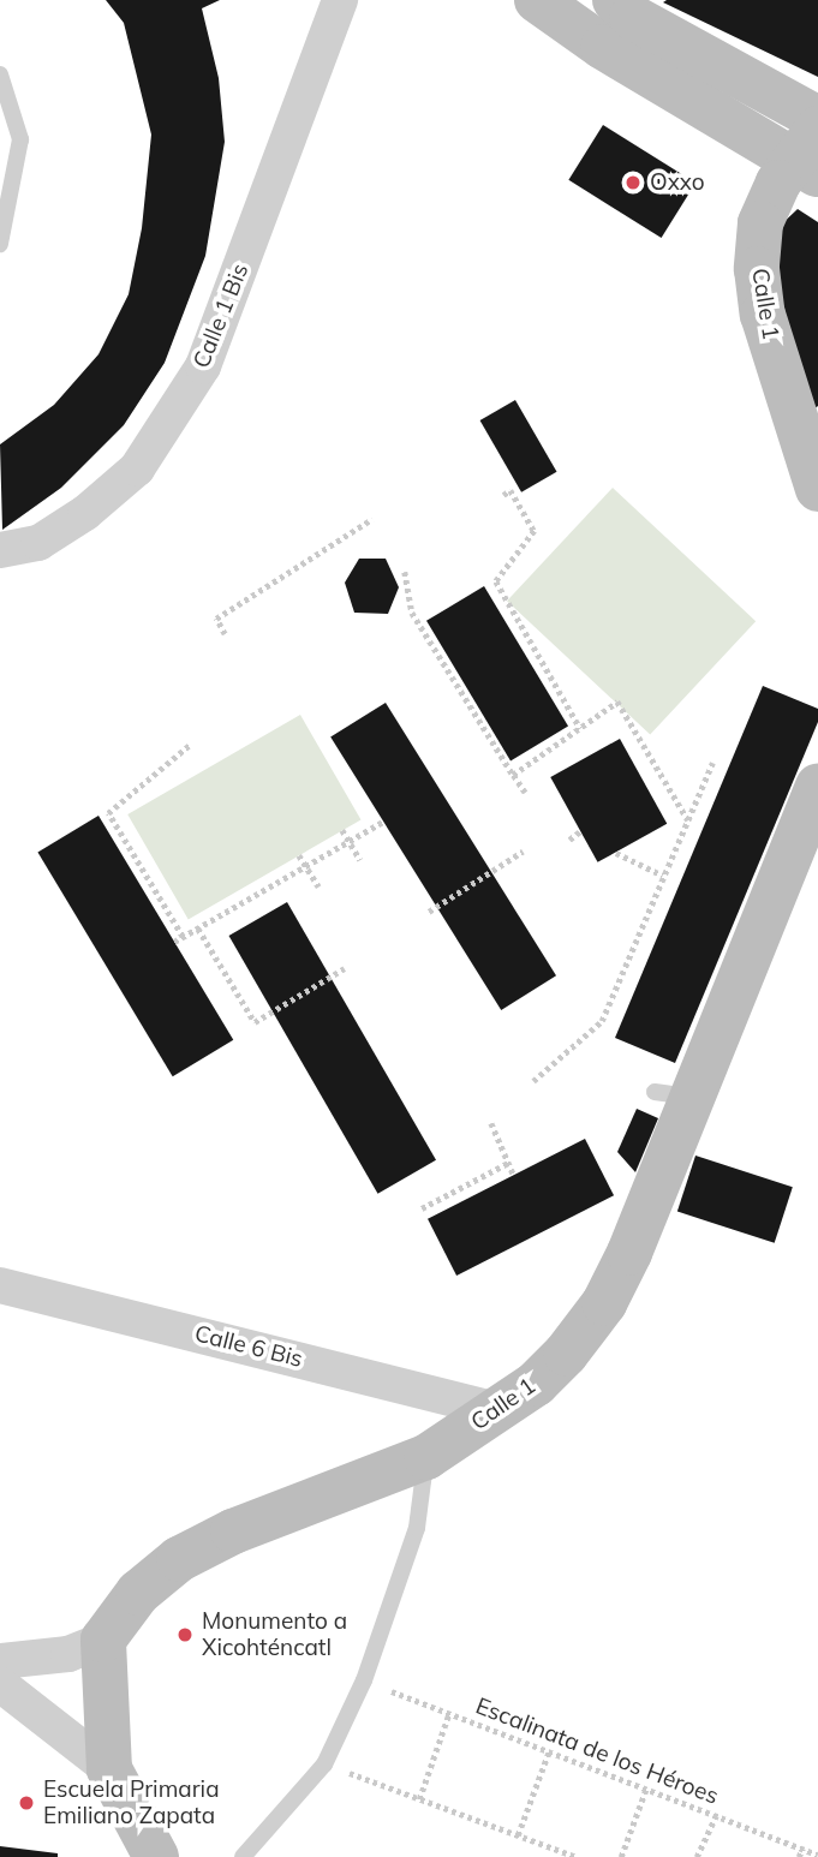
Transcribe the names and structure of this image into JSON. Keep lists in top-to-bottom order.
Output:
{
  "streets": {
    "main road": ["Calle 1"],
    "street": ["Calle 1 Bis", "Calle 6 Bis"],
    "path": ["Escalinata de los Héroes"]
  },
  "crossings": [
    ["Calle 1", "Calle 6 Bis"]
  ],
  "places": ["Oxxo", "Monumento a Xicohténcatl", "Escuela Primaria Emiliano Zapata"]
}
